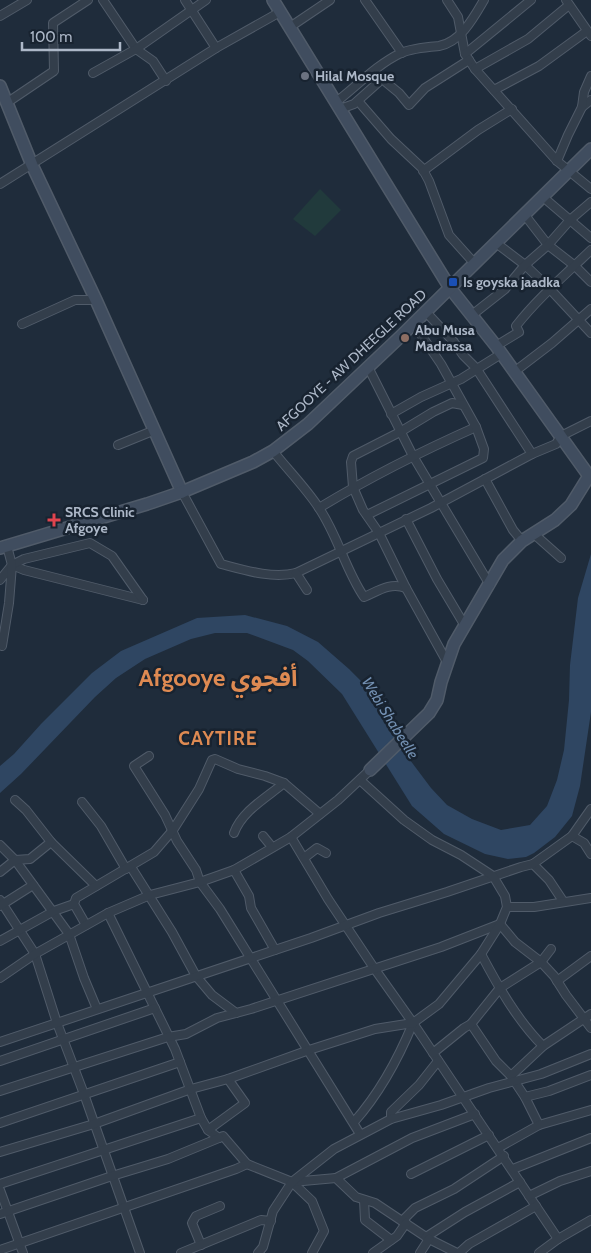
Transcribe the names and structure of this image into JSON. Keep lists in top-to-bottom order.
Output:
{
  "streets": {
    "main road": ["AFGOOYE - AW DHEEGLE ROAD"]
  },
  "districts": ["Afgooye أفجوي", "CAYTIRE"],
  "water": ["Webi Shabeelle"],
  "places": {
    "other": ["Hilal Mosque", "Abu Musa Madrassa"],
    "transit": ["Is goyska jaadka"],
    "health": ["SRCS Clinic Afgoye"]
  },
  "scale_bar": "100 m"
}
